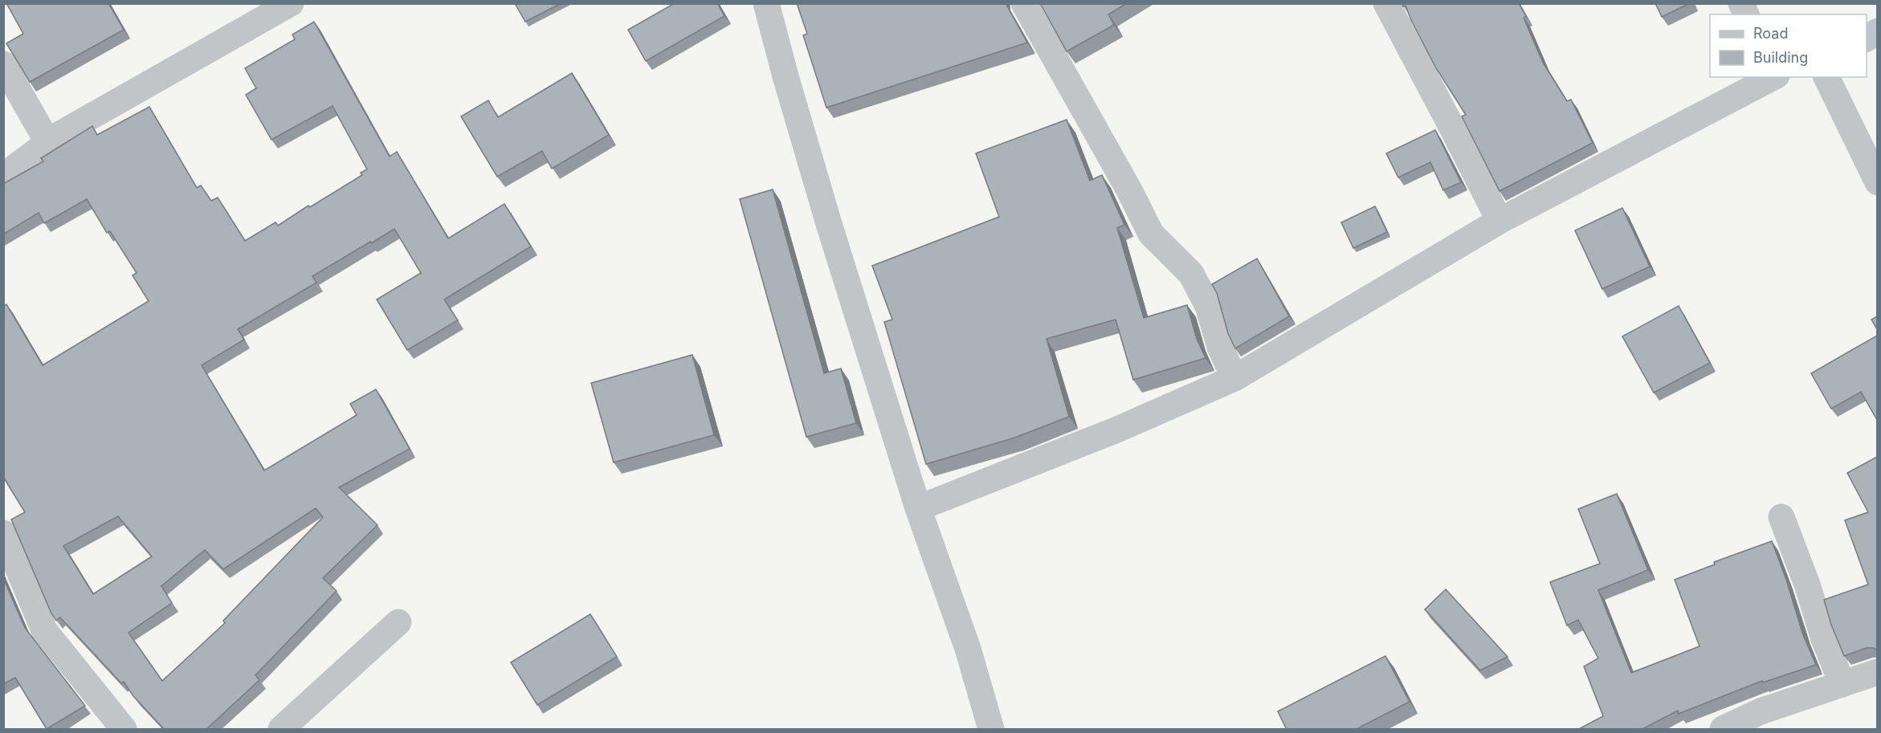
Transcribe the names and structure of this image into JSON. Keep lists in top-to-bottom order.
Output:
{
  "legend": ["Road", "Building"]
}
